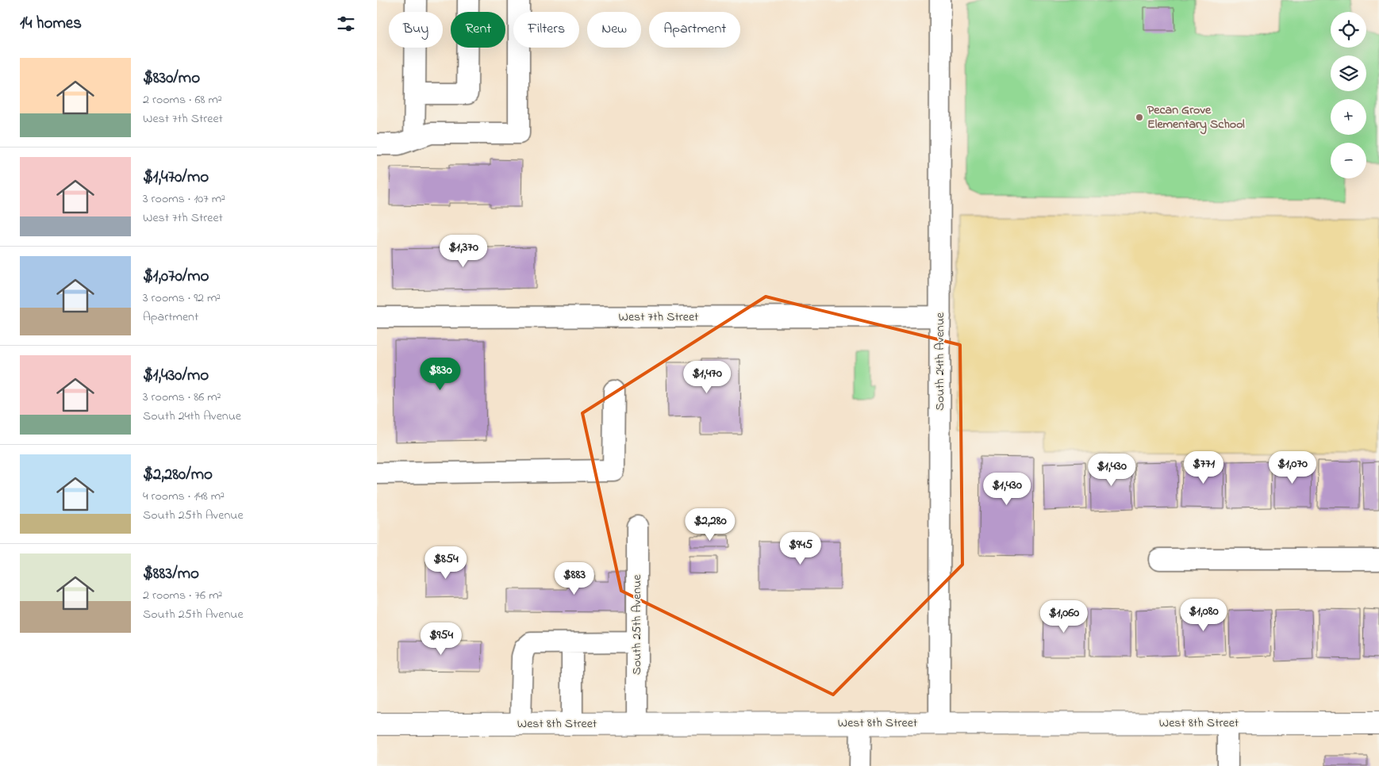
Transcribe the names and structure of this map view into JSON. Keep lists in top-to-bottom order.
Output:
{
  "streets": {
    "main road": ["West 8th Street"],
    "street": ["West 7th Street", "South 24th Avenue", "South 25th Avenue"]
  },
  "crossings": [
    ["West 7th Street", "South 24th Avenue"],
    ["South 24th Avenue", "West 8th Street"],
    ["South 25th Avenue", "West 8th Street"]
  ],
  "places": ["Pecan Grove Elementary School"],
  "page": {
    "heading": "14 homes",
    "map_buttons": ["+", "−"],
    "chip": [
      "Buy",
      "Rent",
      "Filters",
      "New",
      "Apartment"
    ],
    "list": [
      {
        "name": "$830/mo",
        "note": "2 rooms · 68 m² · West 7th Street"
      },
      {
        "name": "$1,470/mo",
        "note": "3 rooms · 107 m² · West 7th Street"
      },
      {
        "name": "$1,070/mo",
        "note": "3 rooms · 92 m² · Apartment"
      },
      {
        "name": "$1,430/mo",
        "note": "3 rooms · 86 m² · South 24th Avenue"
      },
      {
        "name": "$2,280/mo",
        "note": "4 rooms · 148 m² · South 25th Avenue"
      },
      {
        "name": "$883/mo",
        "note": "2 rooms · 76 m² · South 25th Avenue"
      }
    ],
    "price": [
      "$1,370",
      "$830",
      "$1,470",
      "$771",
      "$1,070",
      "$1,430",
      "$1,430",
      "$2,280",
      "$945",
      "$854",
      "$883",
      "$1,080",
      "$1,060",
      "$954"
    ]
  }
}
